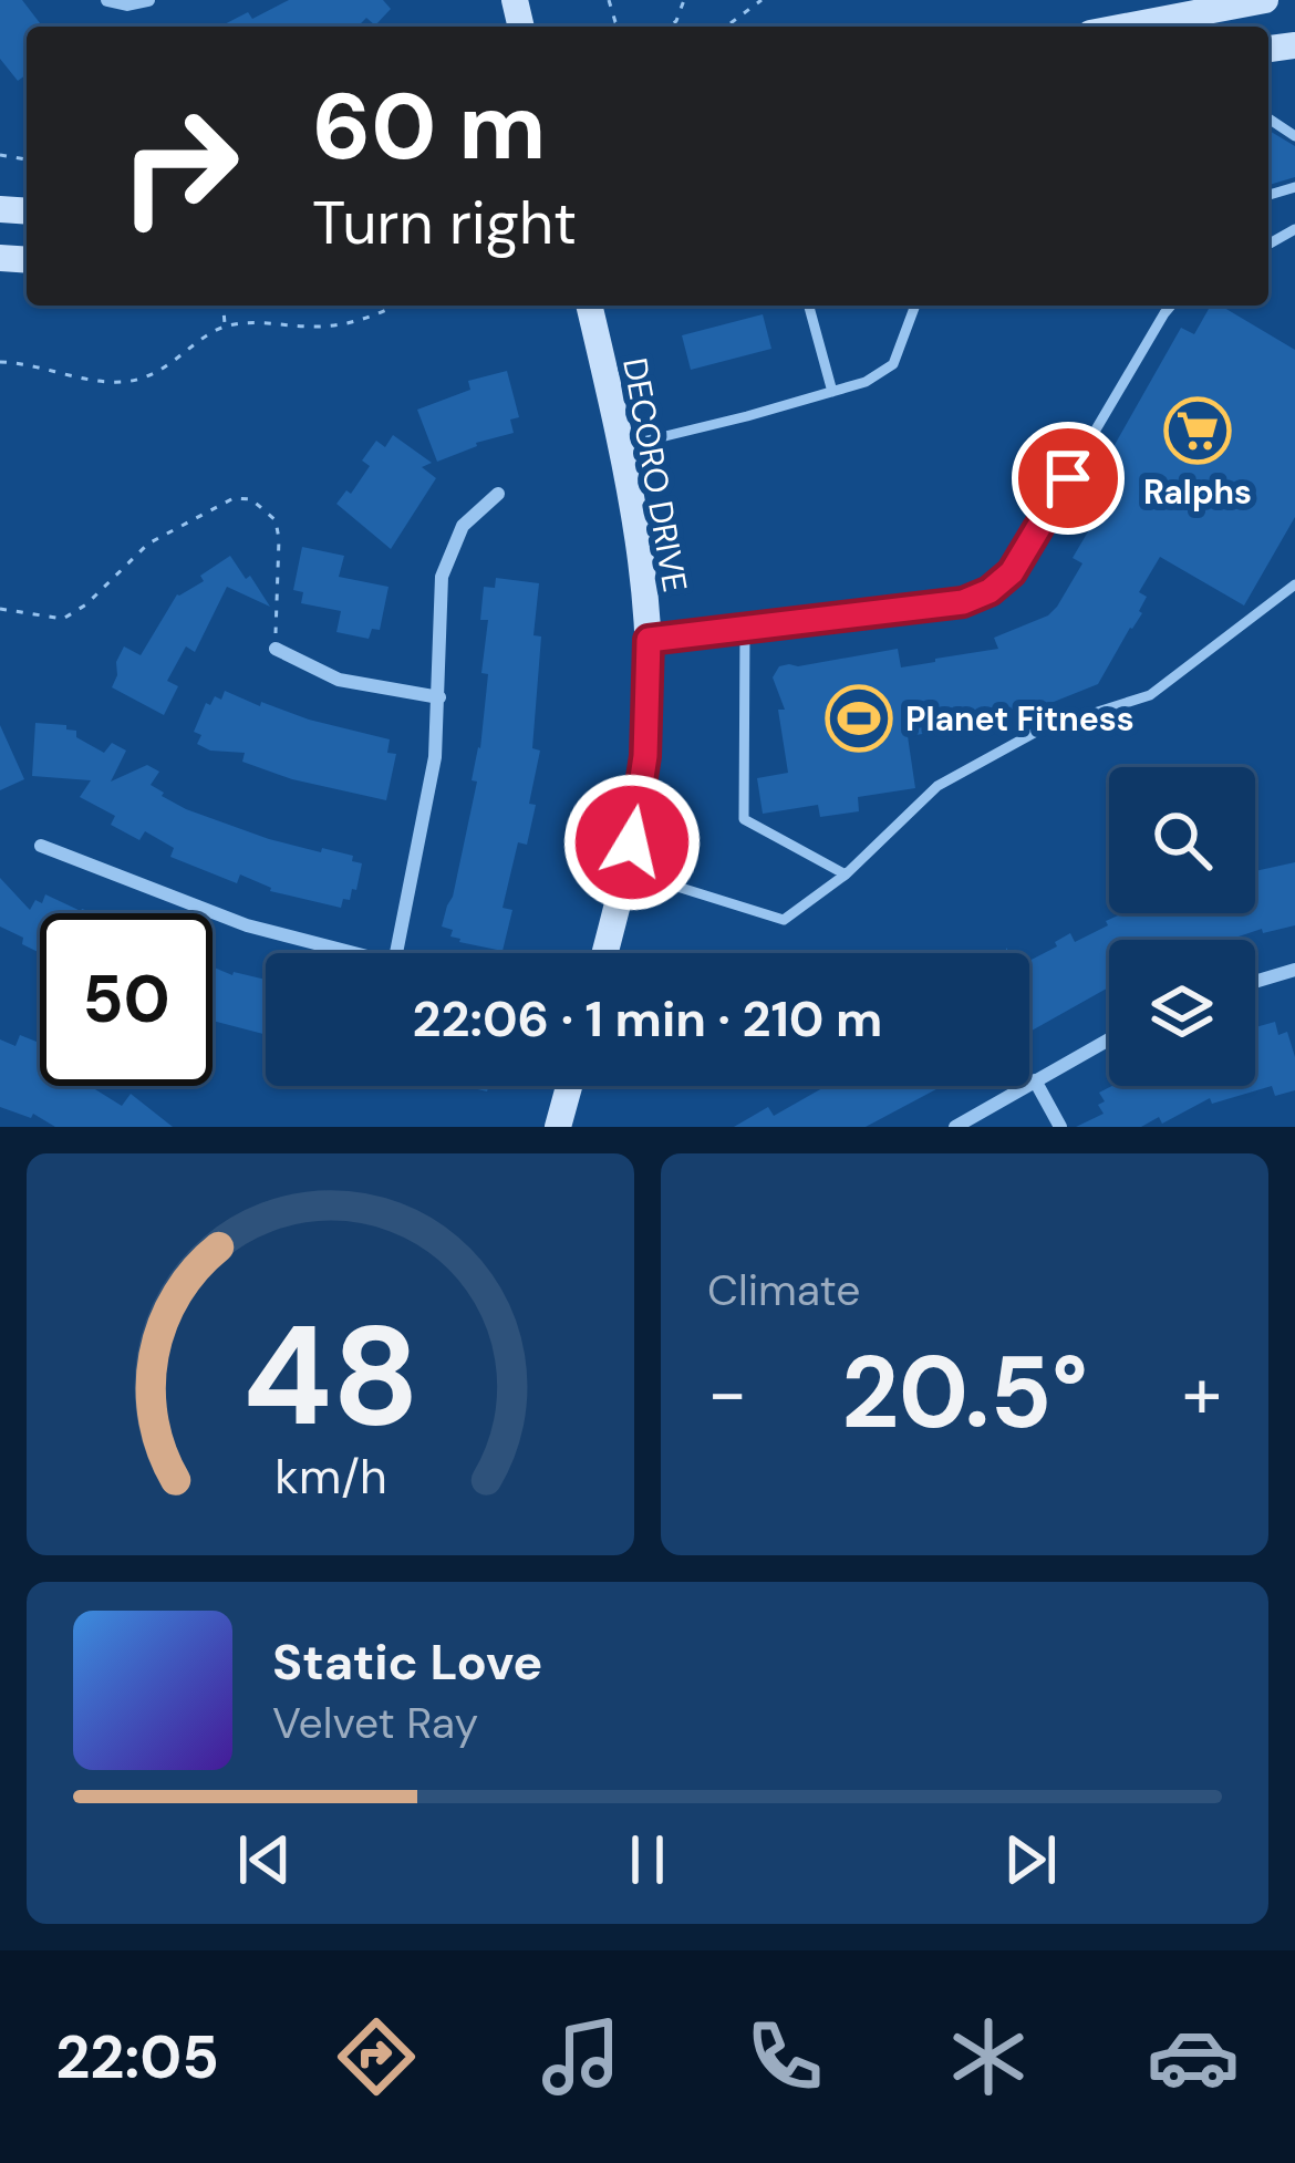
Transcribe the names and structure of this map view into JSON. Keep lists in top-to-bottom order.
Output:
{
  "streets": {
    "main road": ["DECORO DRIVE"]
  },
  "places": {
    "supermarket": ["Ralphs"],
    "sports": ["Planet Fitness"]
  },
  "page": {
    "turn": ["60 m", "Turn right"],
    "limit": "50",
    "trip": "22:06 · 1 min · 210 m",
    "tile": "Climate",
    "heat": ["−", "20.5°", "+"],
    "song": ["Static Love", "Velvet Ray"],
    "tabs": "22:05",
    "gauge": ["48", "km/h"]
  }
}
